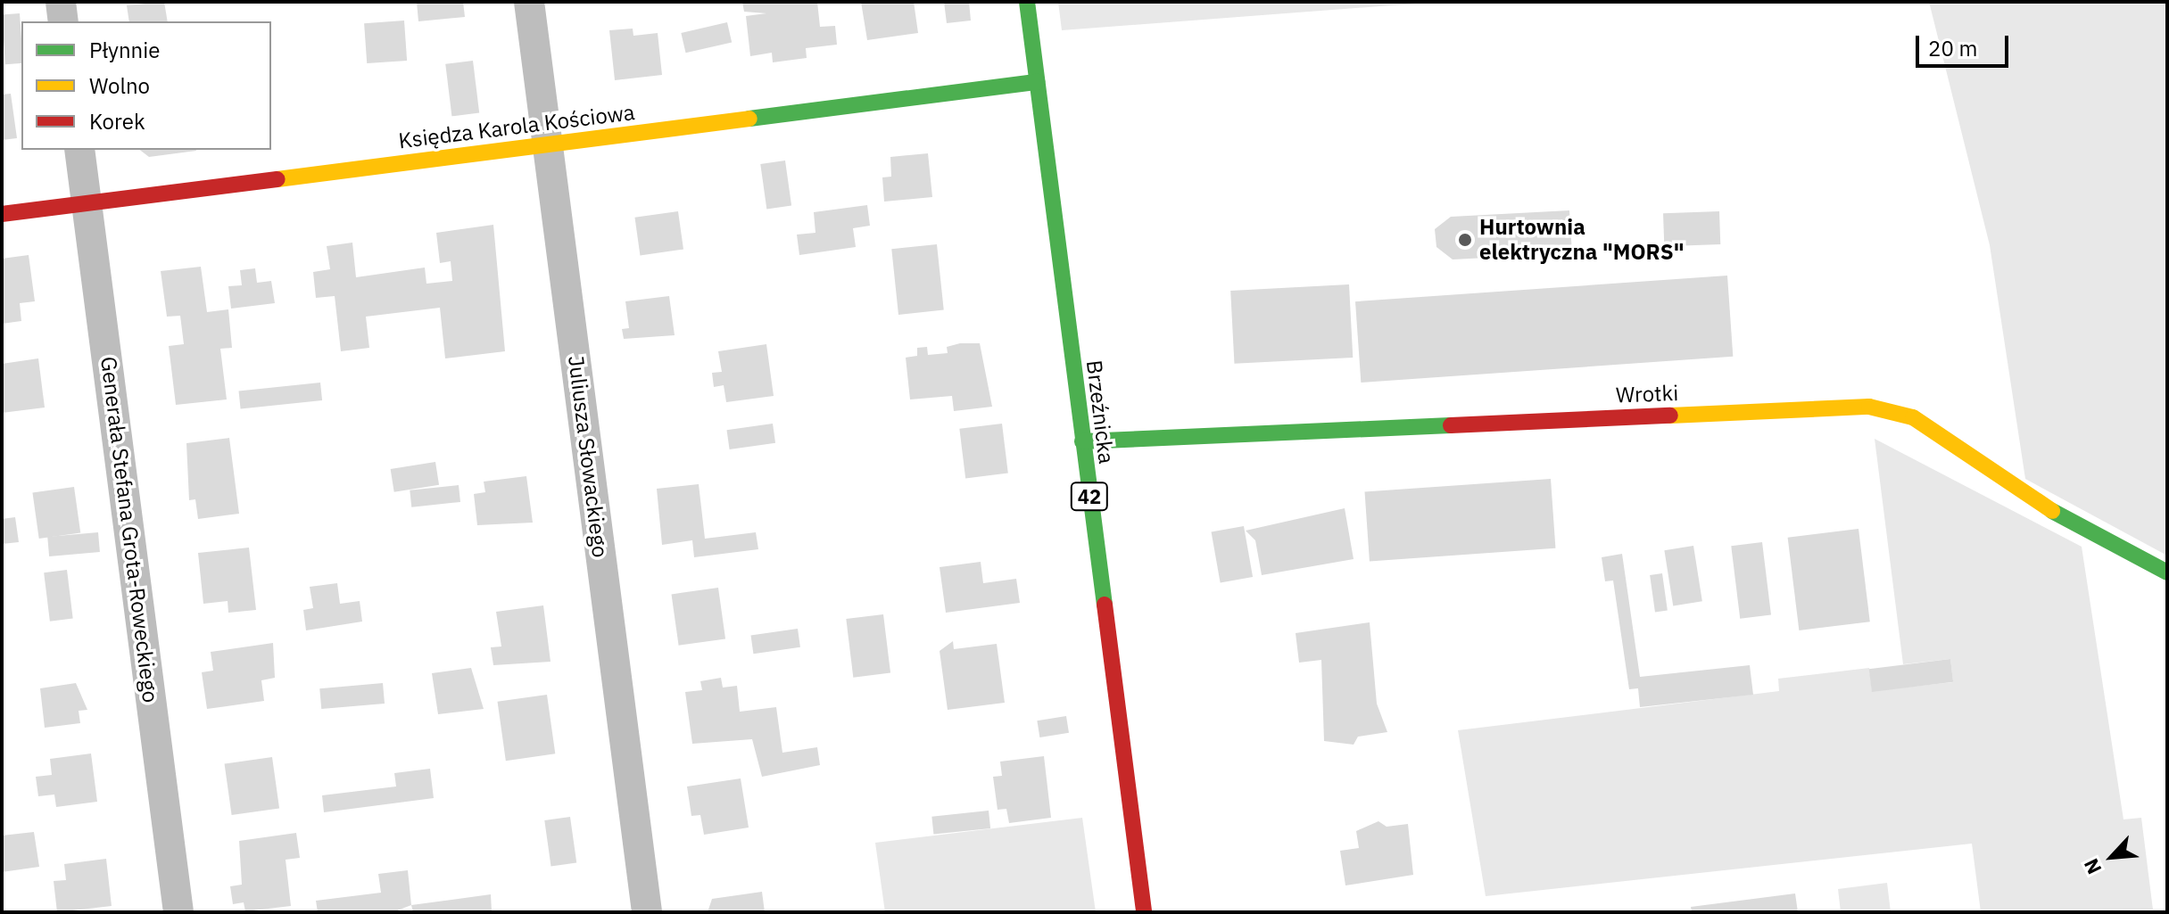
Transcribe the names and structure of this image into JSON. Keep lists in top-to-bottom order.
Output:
{
  "streets": {
    "street": [
      "Księdza Karola Kościowa",
      "Wrotki",
      "Brzeźnicka",
      "Juliusza Słowackiego",
      "42",
      "Generała Stefana Grota-Roweckiego"
    ]
  },
  "crossings": [
    ["Księdza Karola Kościowa", "Brzeźnicka"],
    ["Księdza Karola Kościowa", "Juliusza Słowackiego"],
    ["Księdza Karola Kościowa", "Generała Stefana Grota-Roweckiego"],
    ["Wrotki", "Brzeźnicka"]
  ],
  "places": ["Hurtownia elektryczna \"MORS\""],
  "legend": ["Płynnie", "Wolno", "Korek"],
  "scale_bar": "20 m",
  "north": "bottom left"
}
